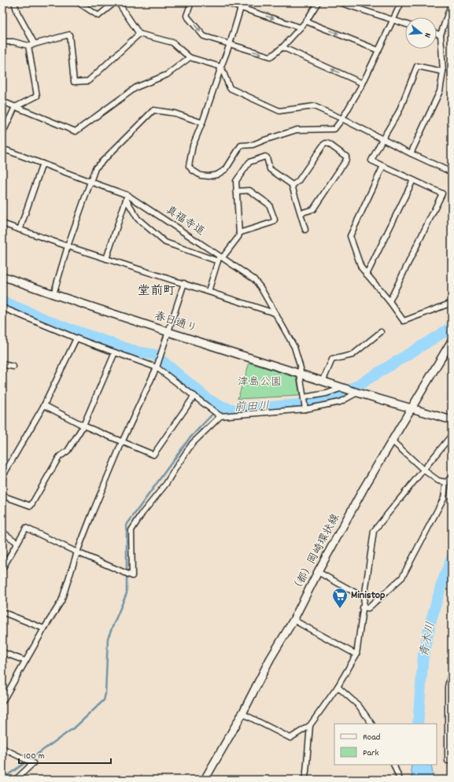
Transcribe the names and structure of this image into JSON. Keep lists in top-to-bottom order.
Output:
{
  "streets": {
    "street": ["真福寺道", "春日通り", "（都）岡崎環状線"]
  },
  "crossings": [
    ["真福寺道", "春日通り"]
  ],
  "districts": ["堂前町"],
  "water": ["前田川", "青木川"],
  "parks": ["津島公園"],
  "places": {
    "supermarket": ["Ministop"]
  },
  "legend": ["Road", "Park"],
  "scale_bar": "100 m",
  "north": "right"
}
